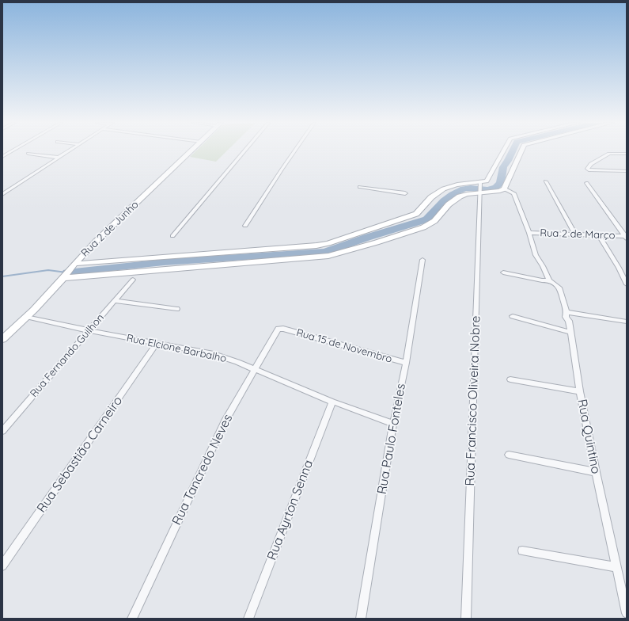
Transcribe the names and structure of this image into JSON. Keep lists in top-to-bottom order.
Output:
{
  "streets": {
    "street": [
      "Rua 2 de Junho",
      "Rua 2 de Março",
      "Rua 15 de Novembro",
      "Rua Elcione Barbalho",
      "Rua Fernando Guilhon",
      "Rua Francisco Oliveira Nobre",
      "Rua Quintino",
      "Rua Paulo Fonteles",
      "Rua Sebastião Carneiro",
      "Rua Tancredo Neves",
      "Rua Ayrton Senna"
    ]
  },
  "crossings": [
    ["Rua 2 de Junho", "Rua Elcione Barbalho"],
    ["Rua 2 de Março", "Rua Quintino"],
    ["Rua 15 de Novembro", "Rua Paulo Fonteles"],
    ["Rua 15 de Novembro", "Rua Tancredo Neves"],
    ["Rua Elcione Barbalho", "Rua Fernando Guilhon"],
    ["Rua Elcione Barbalho", "Rua Paulo Fonteles"],
    ["Rua Elcione Barbalho", "Rua Sebastião Carneiro"],
    ["Rua Elcione Barbalho", "Rua Tancredo Neves"],
    ["Rua Elcione Barbalho", "Rua Ayrton Senna"]
  ]
}
